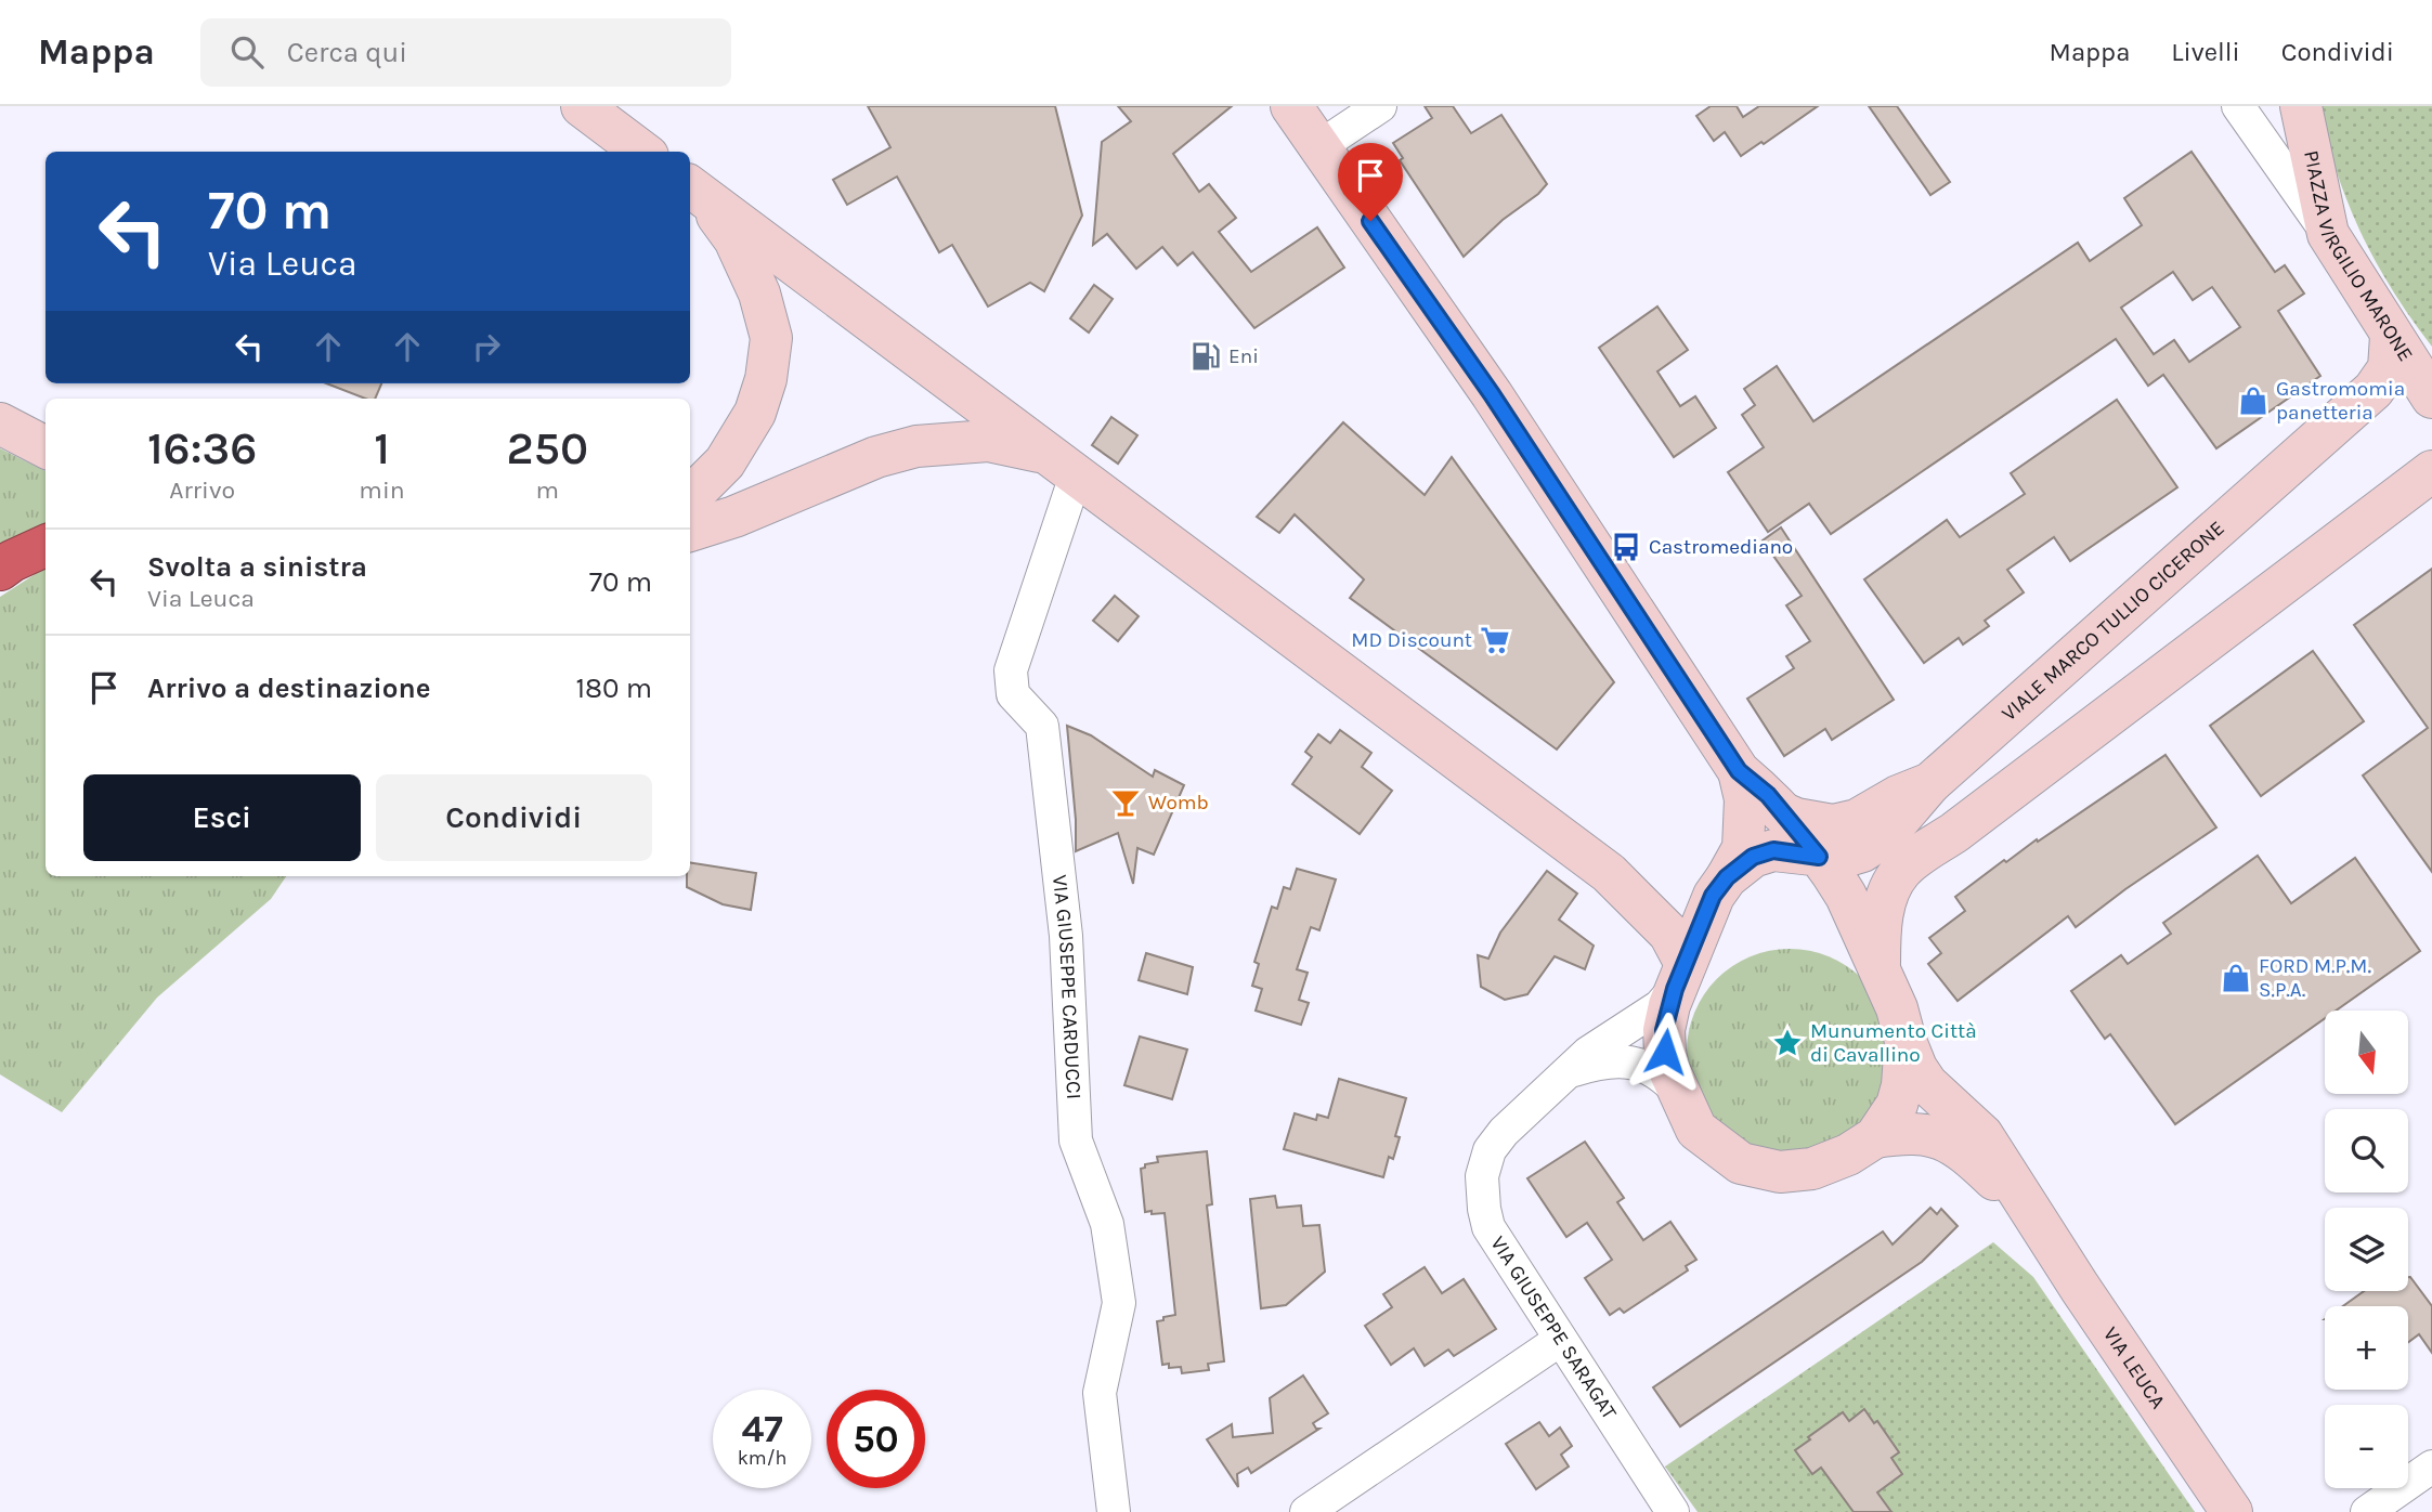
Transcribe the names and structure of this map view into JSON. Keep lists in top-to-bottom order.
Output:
{
  "streets": {
    "main road": ["PIAZZA VIRGILIO MARONE", "VIALE MARCO TULLIO CICERONE", "VIA LEUCA"],
    "street": ["VIA GIUSEPPE CARDUCCI", "VIA GIUSEPPE SARAGAT"]
  },
  "crossings": [
    ["PIAZZA VIRGILIO MARONE", "VIALE MARCO TULLIO CICERONE"]
  ],
  "places": {
    "fuel station": ["Eni"],
    "shop": ["Gastromomia panetteria", "FORD M.P.M. S.P.A."],
    "bus stop": ["Castromediano"],
    "supermarket": ["MD Discount"],
    "bar": ["Womb"],
    "place": ["Munumento Città di Cavallino"]
  },
  "north": "bottom",
  "page": {
    "header": "Mappa",
    "search": "Cerca qui",
    "nav": ["Mappa", "Livelli", "Condividi"],
    "turn": ["70 m", "Via Leuca"],
    "eta": [
      "16:36",
      "Arrivo",
      "1",
      "min",
      "250",
      "m"
    ],
    "list": [
      {
        "name": "Svolta a sinistra",
        "note": "Via Leuca",
        "value": "70 m"
      },
      {
        "name": "Arrivo a destinazione",
        "value": "180 m"
      }
    ],
    "buttons": ["Esci", "Condividi"],
    "map_buttons": ["+", "−"],
    "speed": "47 km/h",
    "limit": "50"
  }
}
